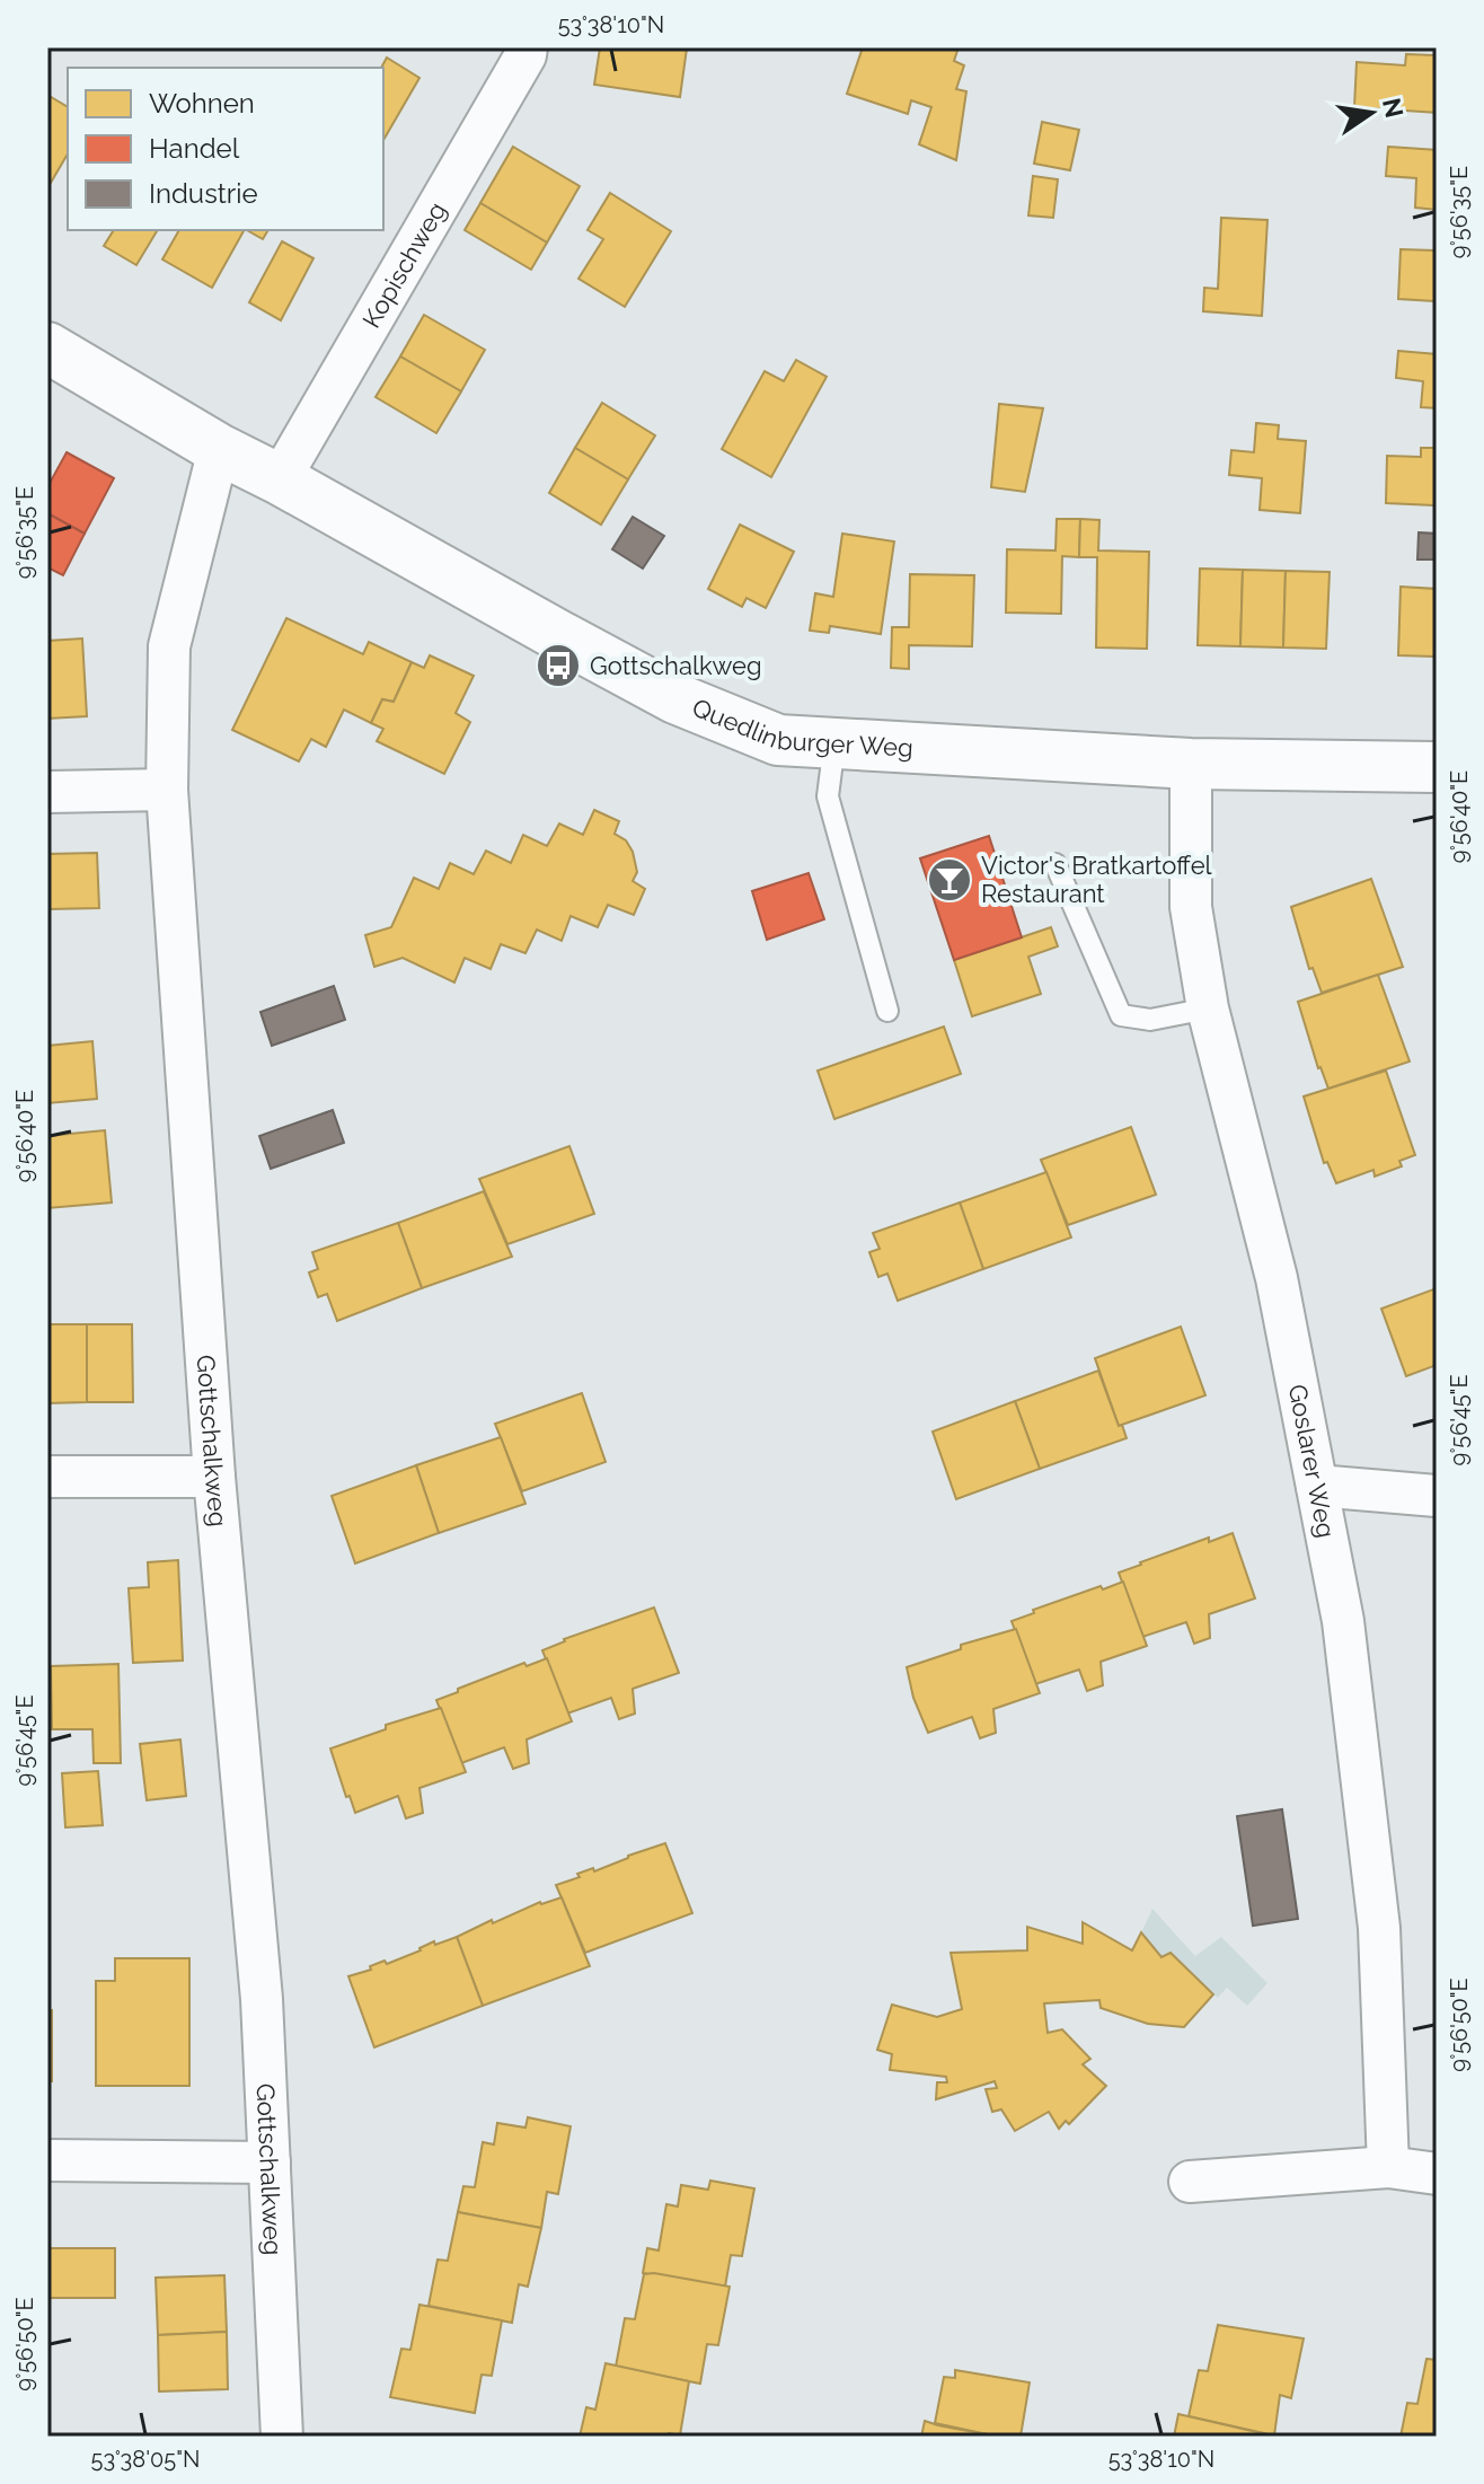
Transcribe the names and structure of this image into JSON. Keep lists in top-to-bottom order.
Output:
{
  "streets": {
    "street": [
      "Kopischweg",
      "Quedlinburger Weg",
      "Gottschalkweg",
      "Goslarer Weg"
    ]
  },
  "crossings": [
    ["Kopischweg", "Quedlinburger Weg"],
    ["Quedlinburger Weg", "Gottschalkweg"],
    ["Quedlinburger Weg", "Goslarer Weg"]
  ],
  "places": {
    "bus stop": ["Gottschalkweg"],
    "bar": ["Victor's Bratkartoffel Restaurant"]
  },
  "legend": ["Wohnen", "Handel", "Industrie"],
  "north": "right",
  "coordinates": [
    "53°38'10\"N",
    "9°56'35\"E",
    "9°56'40\"E",
    "9°56'45\"E",
    "9°56'50\"E",
    "53°38'05\"N"
  ]
}
